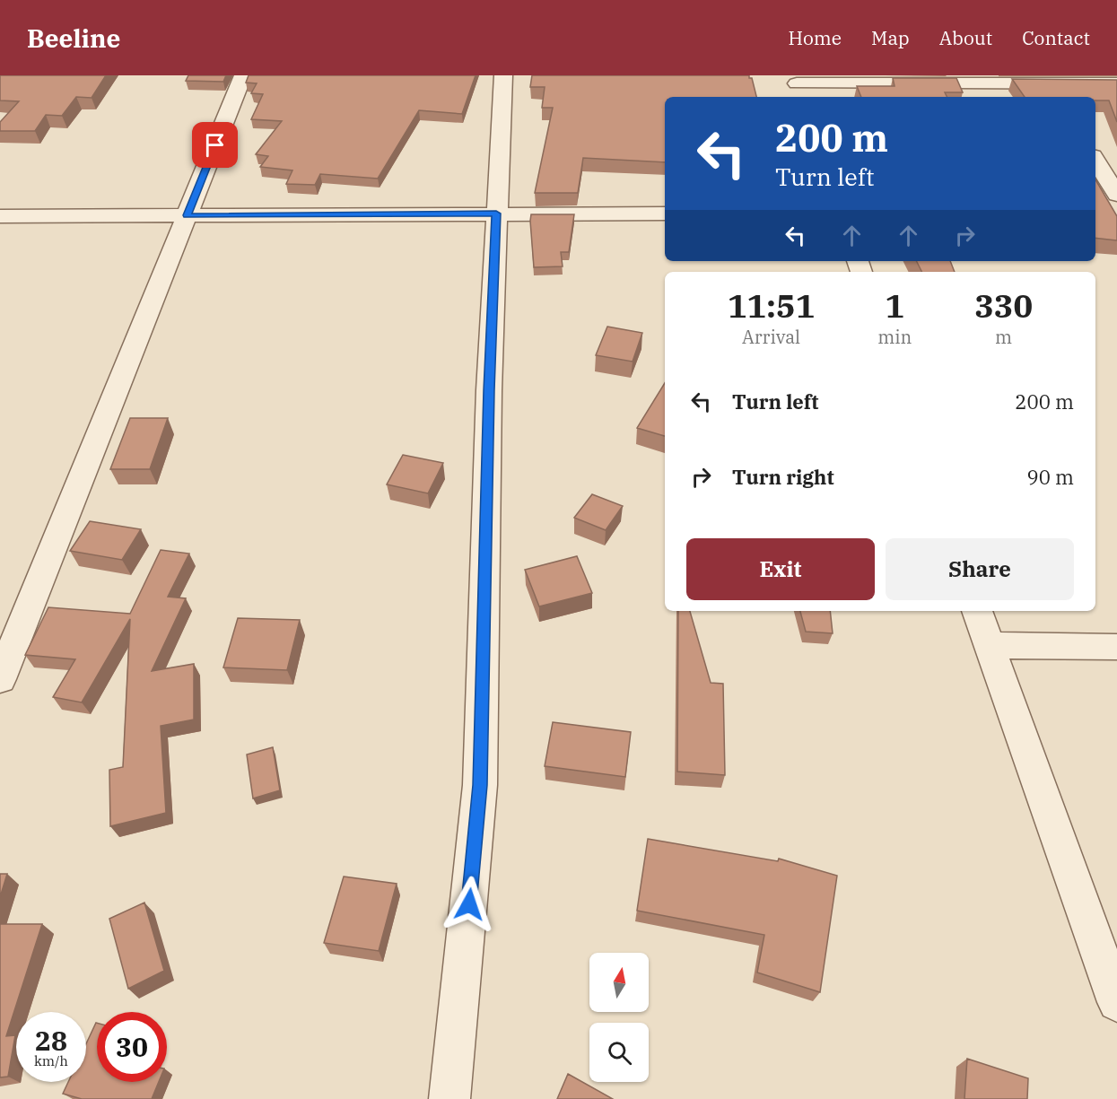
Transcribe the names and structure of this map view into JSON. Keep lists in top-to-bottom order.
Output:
{
  "north": "top",
  "page": {
    "header": "Beeline",
    "nav": [
      "Home",
      "Map",
      "About",
      "Contact"
    ],
    "turn": ["200 m", "Turn left"],
    "eta": [
      "11:51",
      "Arrival",
      "1",
      "min",
      "330",
      "m"
    ],
    "list": [
      {
        "name": "Turn left",
        "value": "200 m"
      },
      {
        "name": "Turn right",
        "value": "90 m"
      }
    ],
    "buttons": ["Exit", "Share"],
    "speed": "28 km/h",
    "limit": "30"
  }
}
